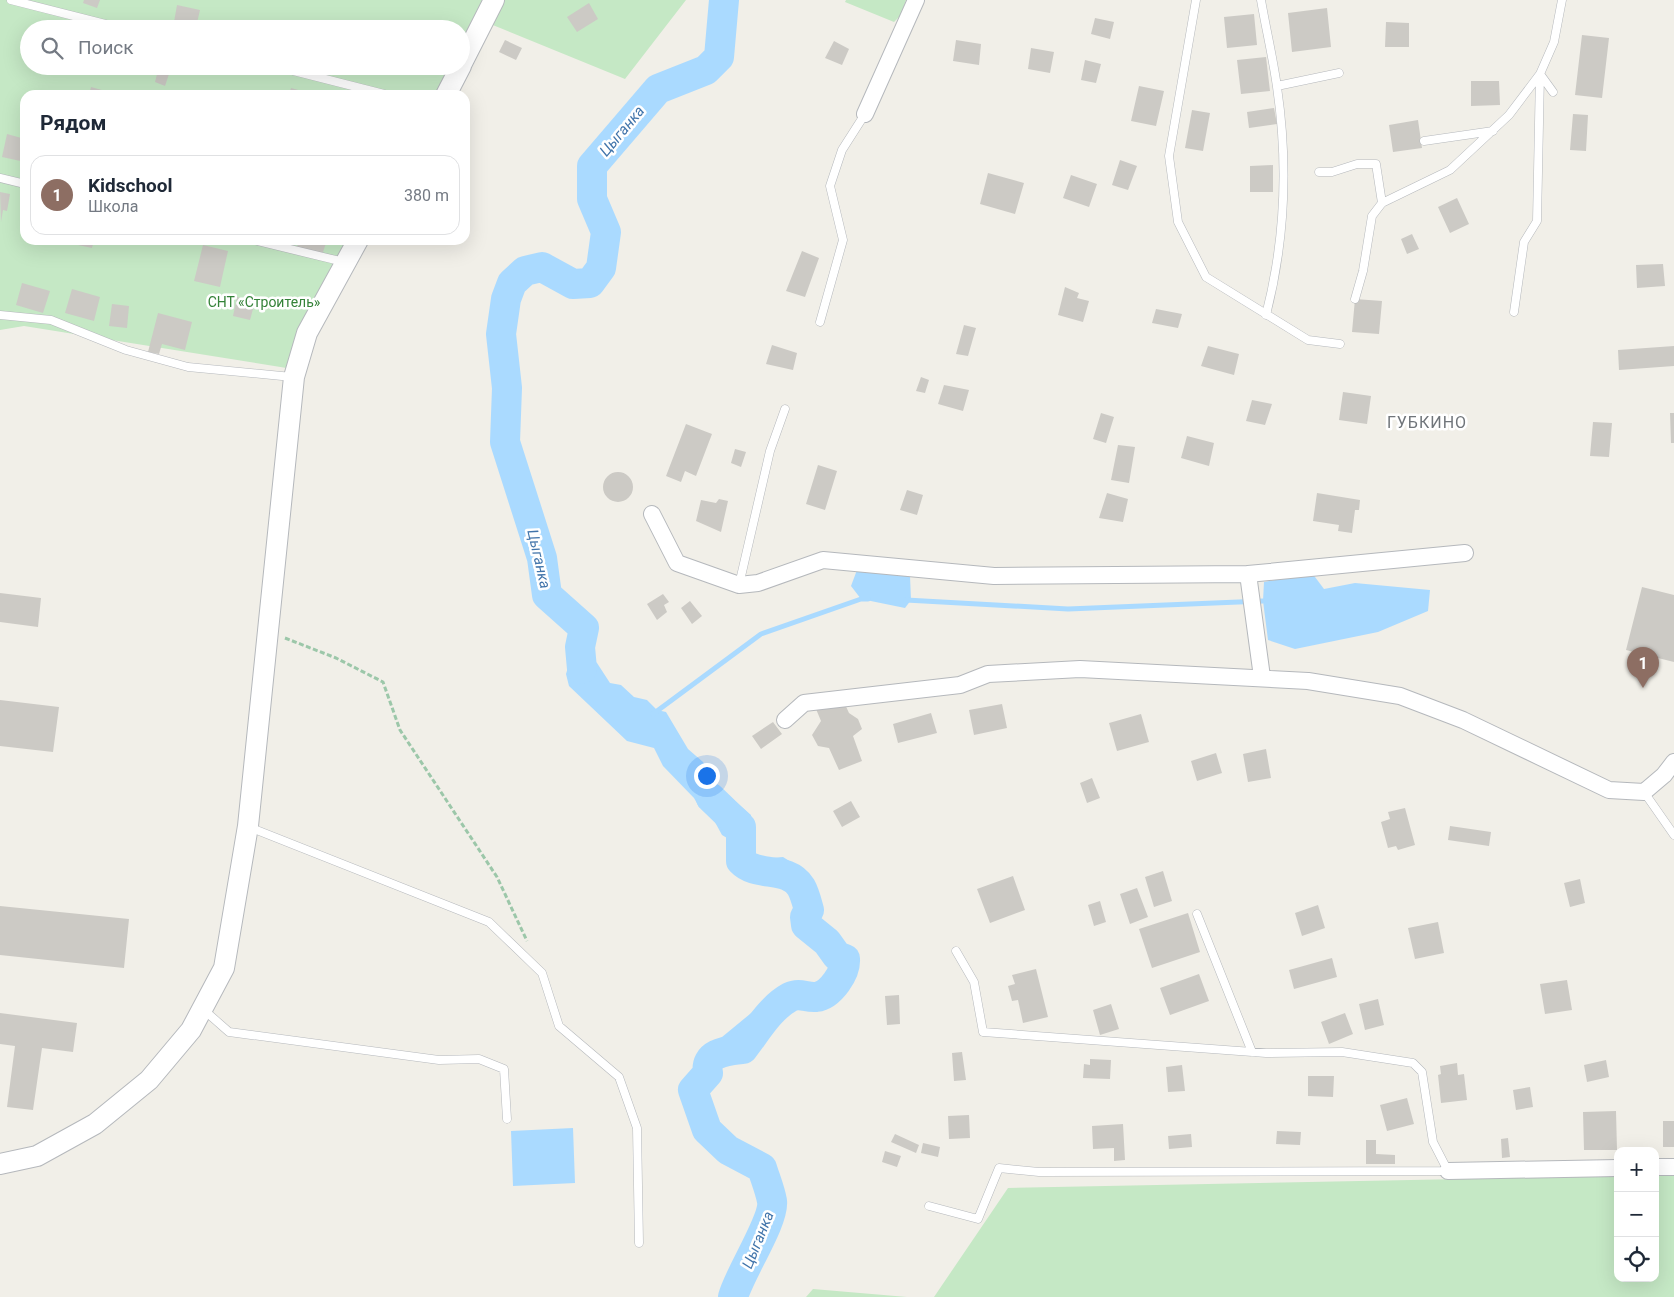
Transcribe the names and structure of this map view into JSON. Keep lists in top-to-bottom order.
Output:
{
  "districts": ["ГУБКИНО"],
  "water": ["Цыганка"],
  "parks": ["СНТ «Строитель»"],
  "page": {
    "search": "Поиск",
    "heading": "Рядом",
    "list": [
      {
        "mark": "1",
        "name": "Kidschool",
        "note": "Школа",
        "value": "380 m"
      }
    ],
    "pins": "1",
    "map_buttons": ["+", "−"]
  }
}
